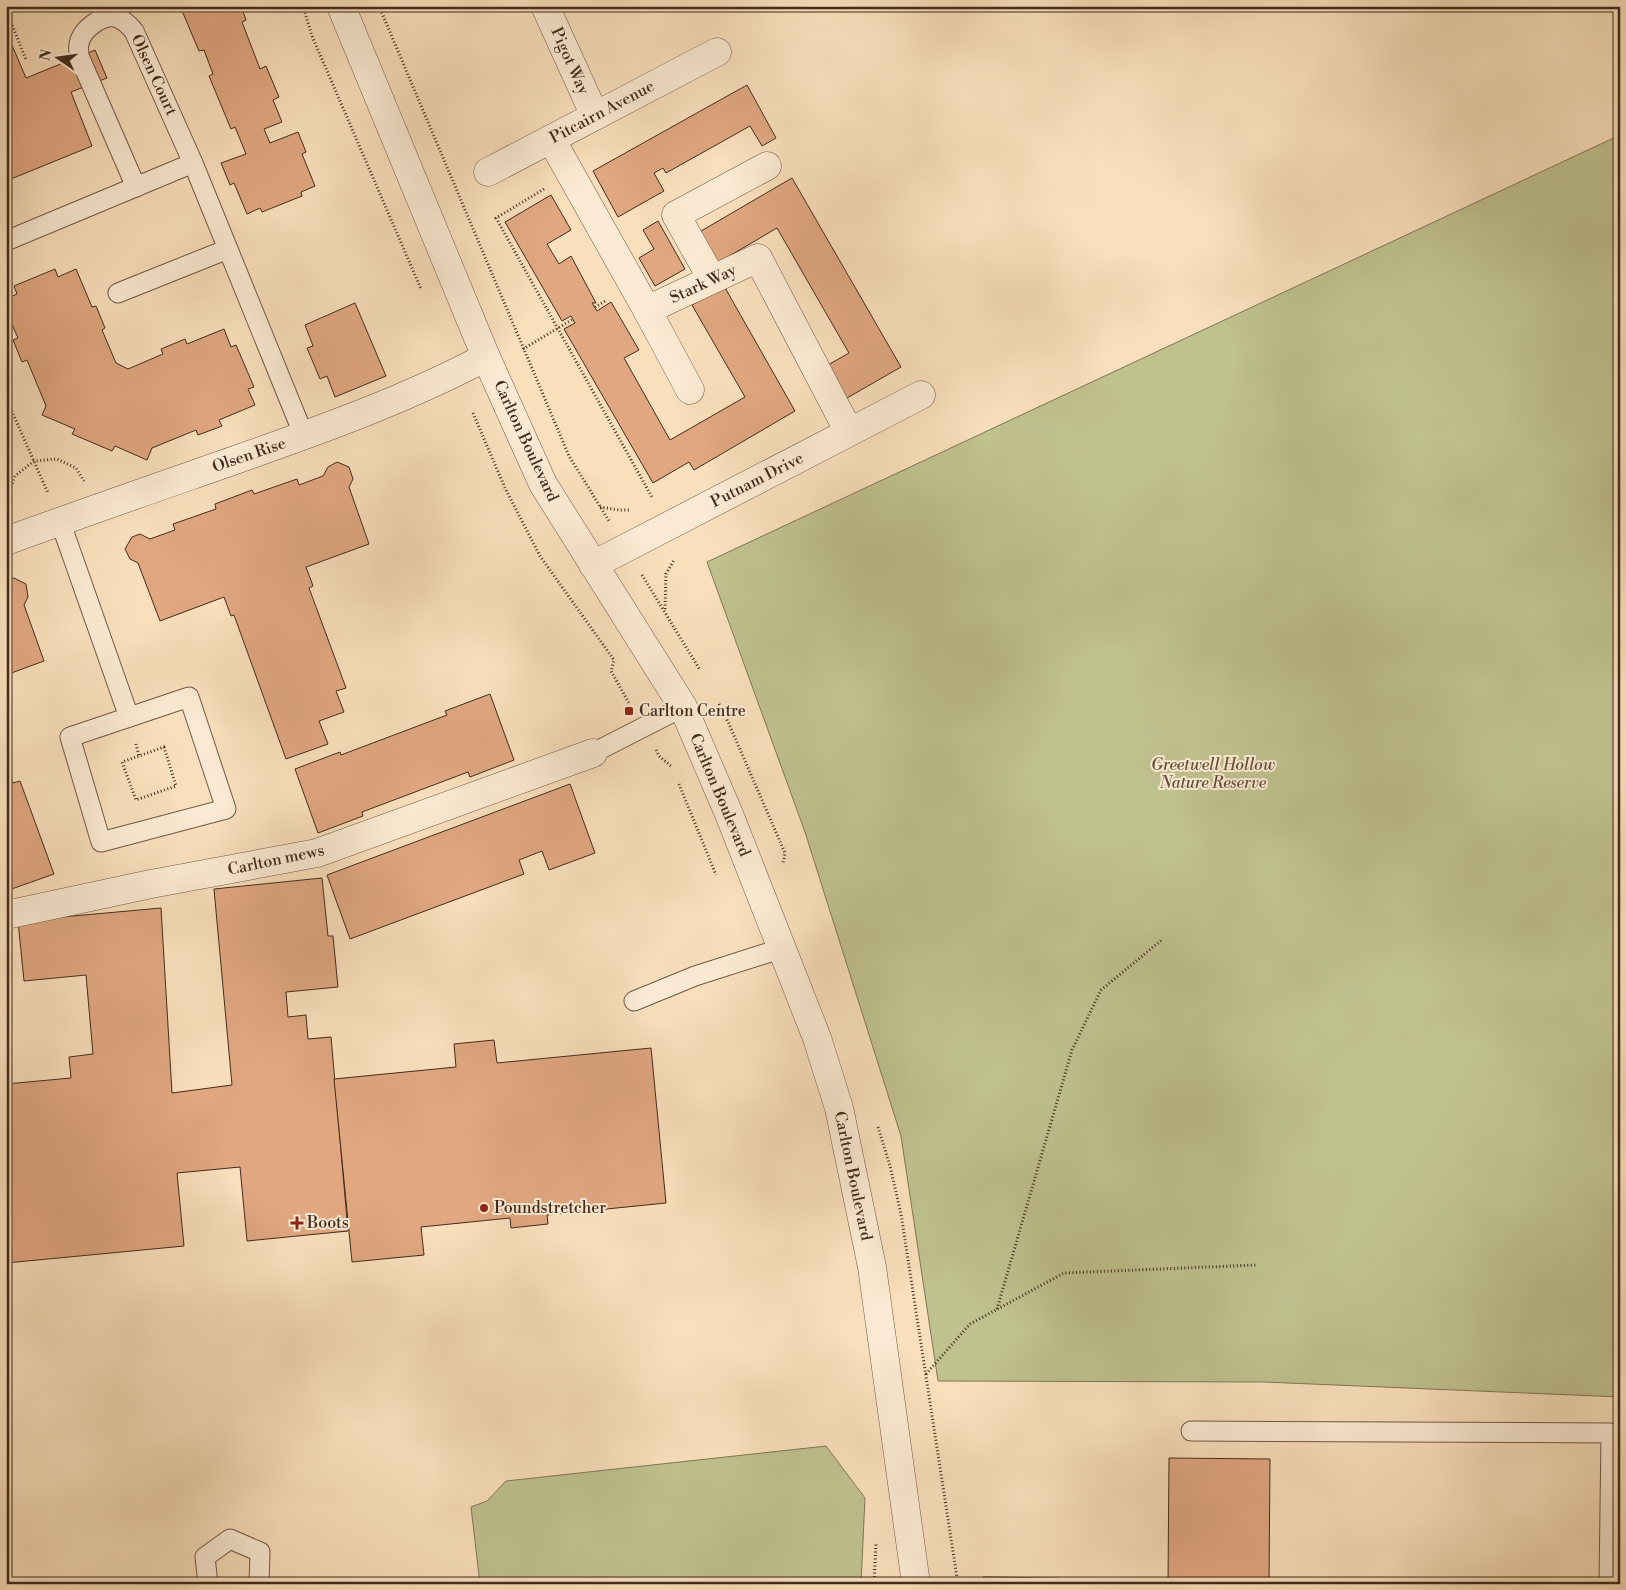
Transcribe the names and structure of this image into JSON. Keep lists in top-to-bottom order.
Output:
{
  "streets": {
    "street": [
      "Pigot Way",
      "Pitcairn Avenue",
      "Stark Way",
      "Carlton Boulevard",
      "Olsen Rise",
      "Putnam Drive",
      "Carlton mews"
    ],
    "lane": ["Olsen Court"]
  },
  "crossings": [
    ["Pigot Way", "Pitcairn Avenue"],
    ["Olsen Court", "Olsen Rise"],
    ["Stark Way", "Putnam Drive"],
    ["Carlton Boulevard", "Olsen Rise"],
    ["Carlton Boulevard", "Putnam Drive"]
  ],
  "parks": ["Greetwell Hollow Nature Reserve"],
  "places": {
    "transit": ["Carlton Centre"],
    "other": ["Poundstretcher"],
    "health": ["Boots"]
  },
  "north": "left"
}
